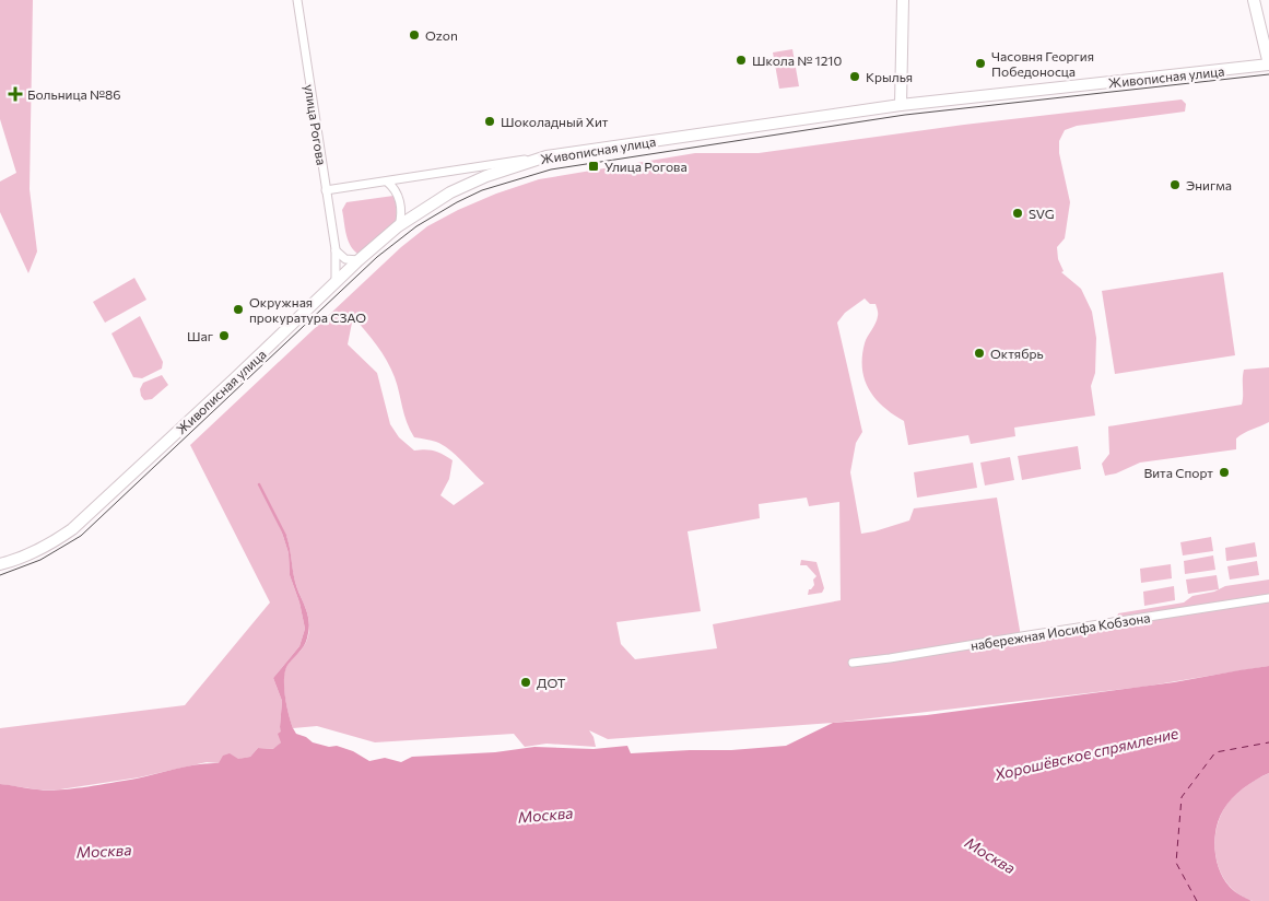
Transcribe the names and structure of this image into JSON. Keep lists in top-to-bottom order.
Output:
{
  "streets": {
    "street": ["Живописная улица", "улица Рогова", "набережная Иосифа Кобзона"]
  },
  "crossings": [
    ["Живописная улица", "улица Рогова"]
  ],
  "water": ["Хорошёвское спрямление", "Москва"],
  "places": {
    "other": [
      "Ozon",
      "Школа № 1210",
      "Часовня Георгия Победоносца",
      "Крылья",
      "Шоколадный Хит",
      "Энигма",
      "SVG",
      "Окружная прокуратура СЗАО",
      "Шаг",
      "Октябрь",
      "Вита Спорт",
      "ДОТ"
    ],
    "health": ["Больница №86"],
    "transit": ["Улица Рогова"]
  }
}
